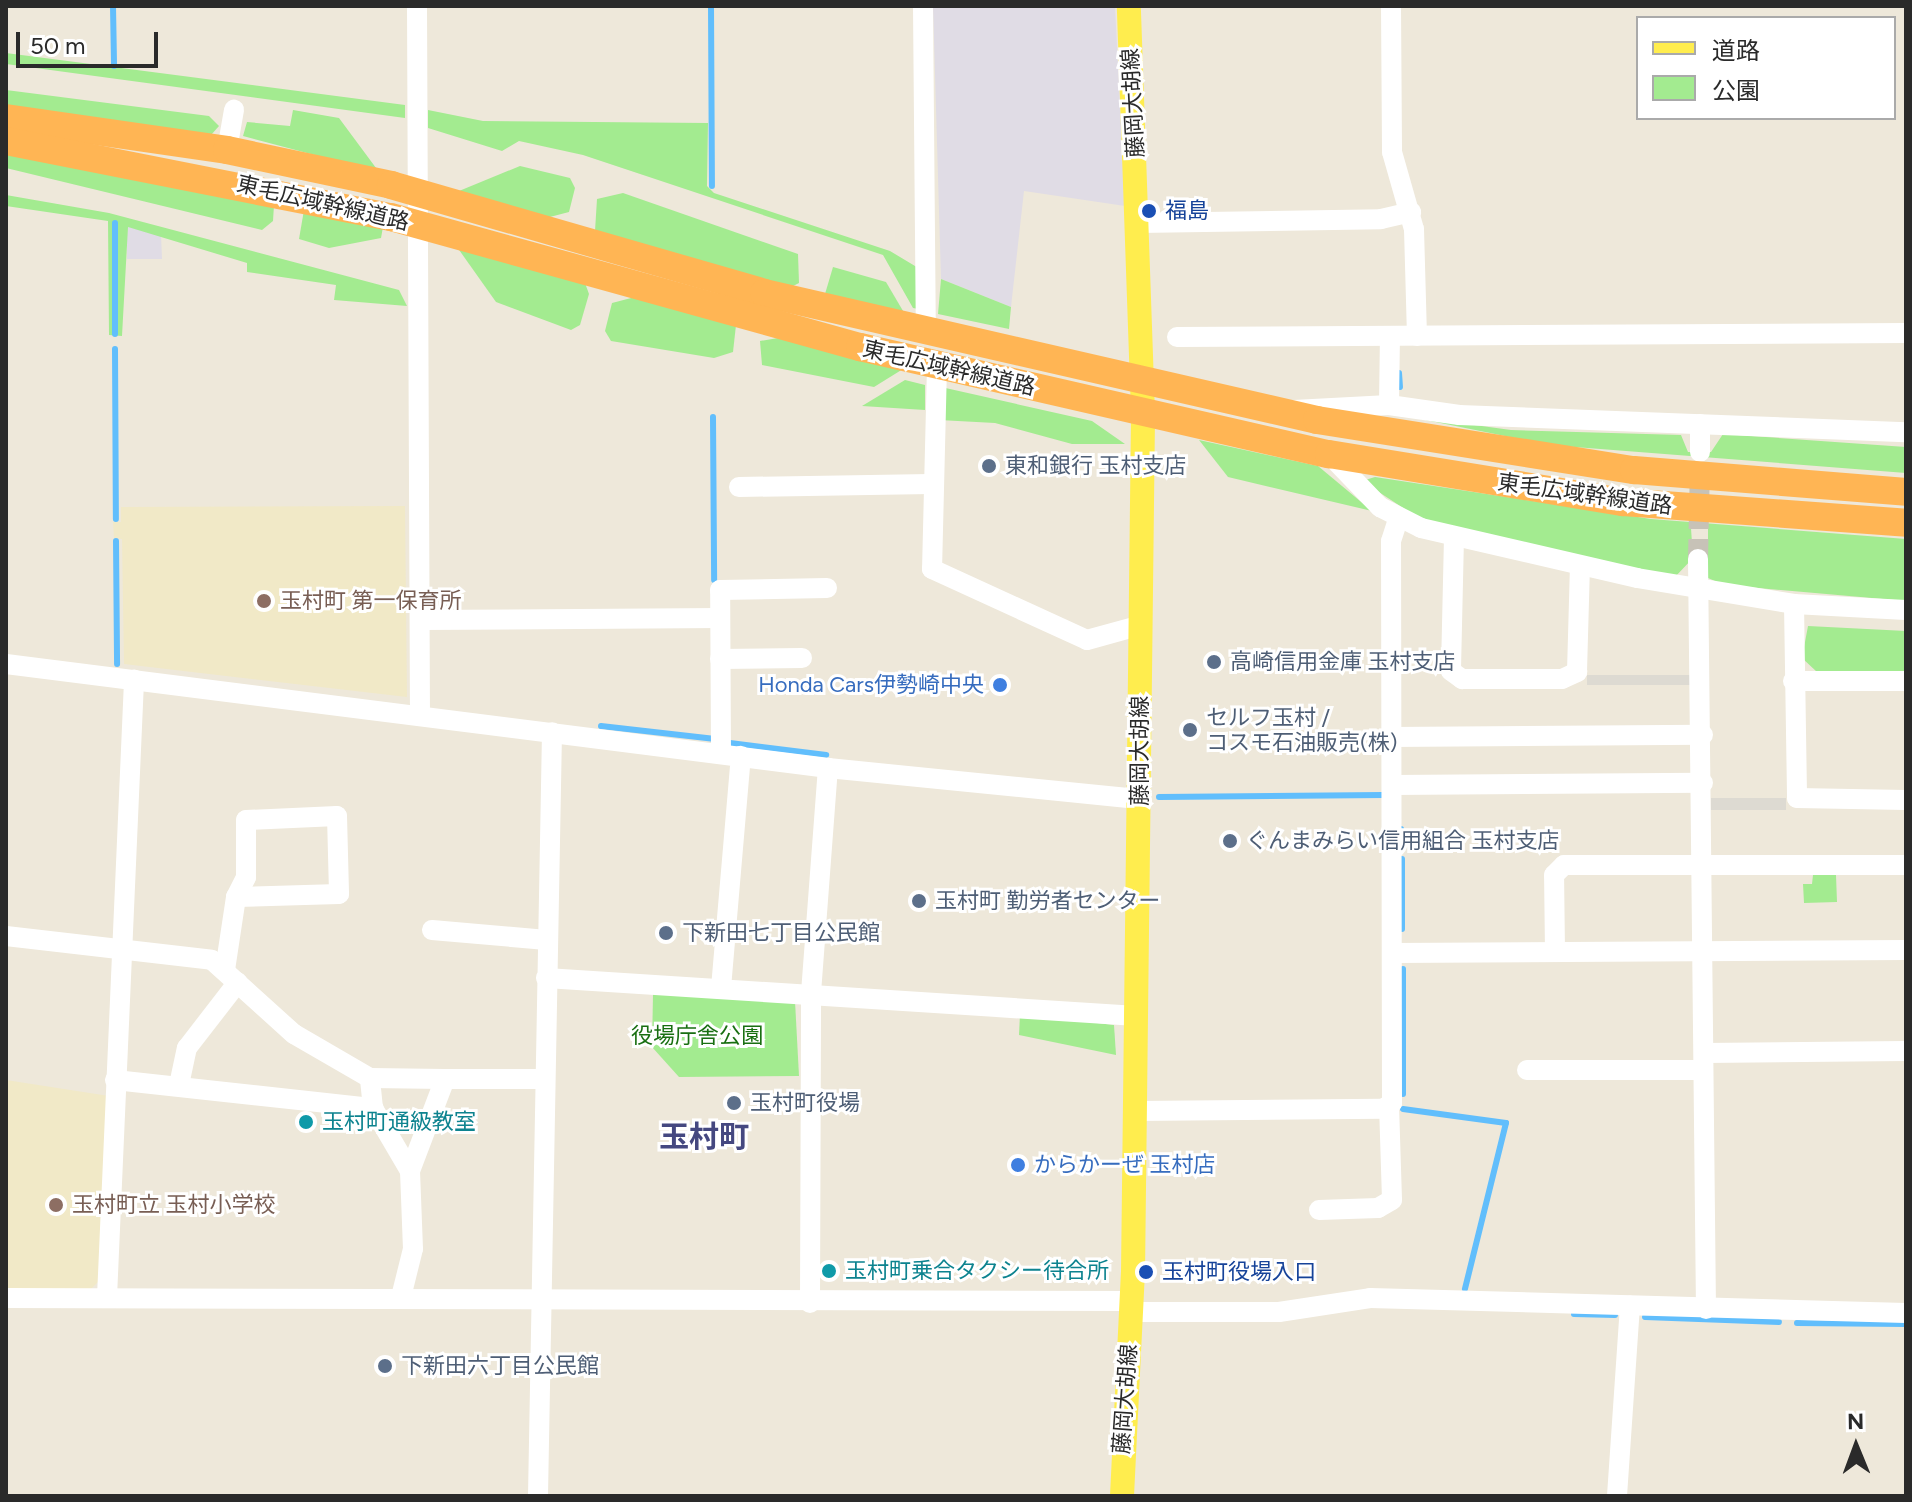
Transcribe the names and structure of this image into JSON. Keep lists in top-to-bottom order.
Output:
{
  "streets": {
    "highway": ["東毛広域幹線道路"],
    "main road": ["藤岡大胡線"]
  },
  "crossings": [
    ["藤岡大胡線", "東毛広域幹線道路"]
  ],
  "districts": ["玉村町"],
  "parks": ["役場庁舎公園"],
  "places": [
    "福島",
    "東和銀行 玉村支店",
    "玉村町 第一保育所",
    "高崎信用金庫 玉村支店",
    "Honda Cars伊勢崎中央",
    "セルフ玉村 / コスモ石油販売(株)",
    "ぐんまみらい信用組合 玉村支店",
    "玉村町 勤労者センター",
    "下新田七丁目公民館",
    "玉村町役場",
    "玉村町通級教室",
    "からかーぜ 玉村店",
    "玉村町立 玉村小学校",
    "玉村町乗合タクシー待合所",
    "玉村町役場入口",
    "下新田六丁目公民館"
  ],
  "legend": ["道路", "公園"],
  "scale_bar": "50 m",
  "north": "top"
}
